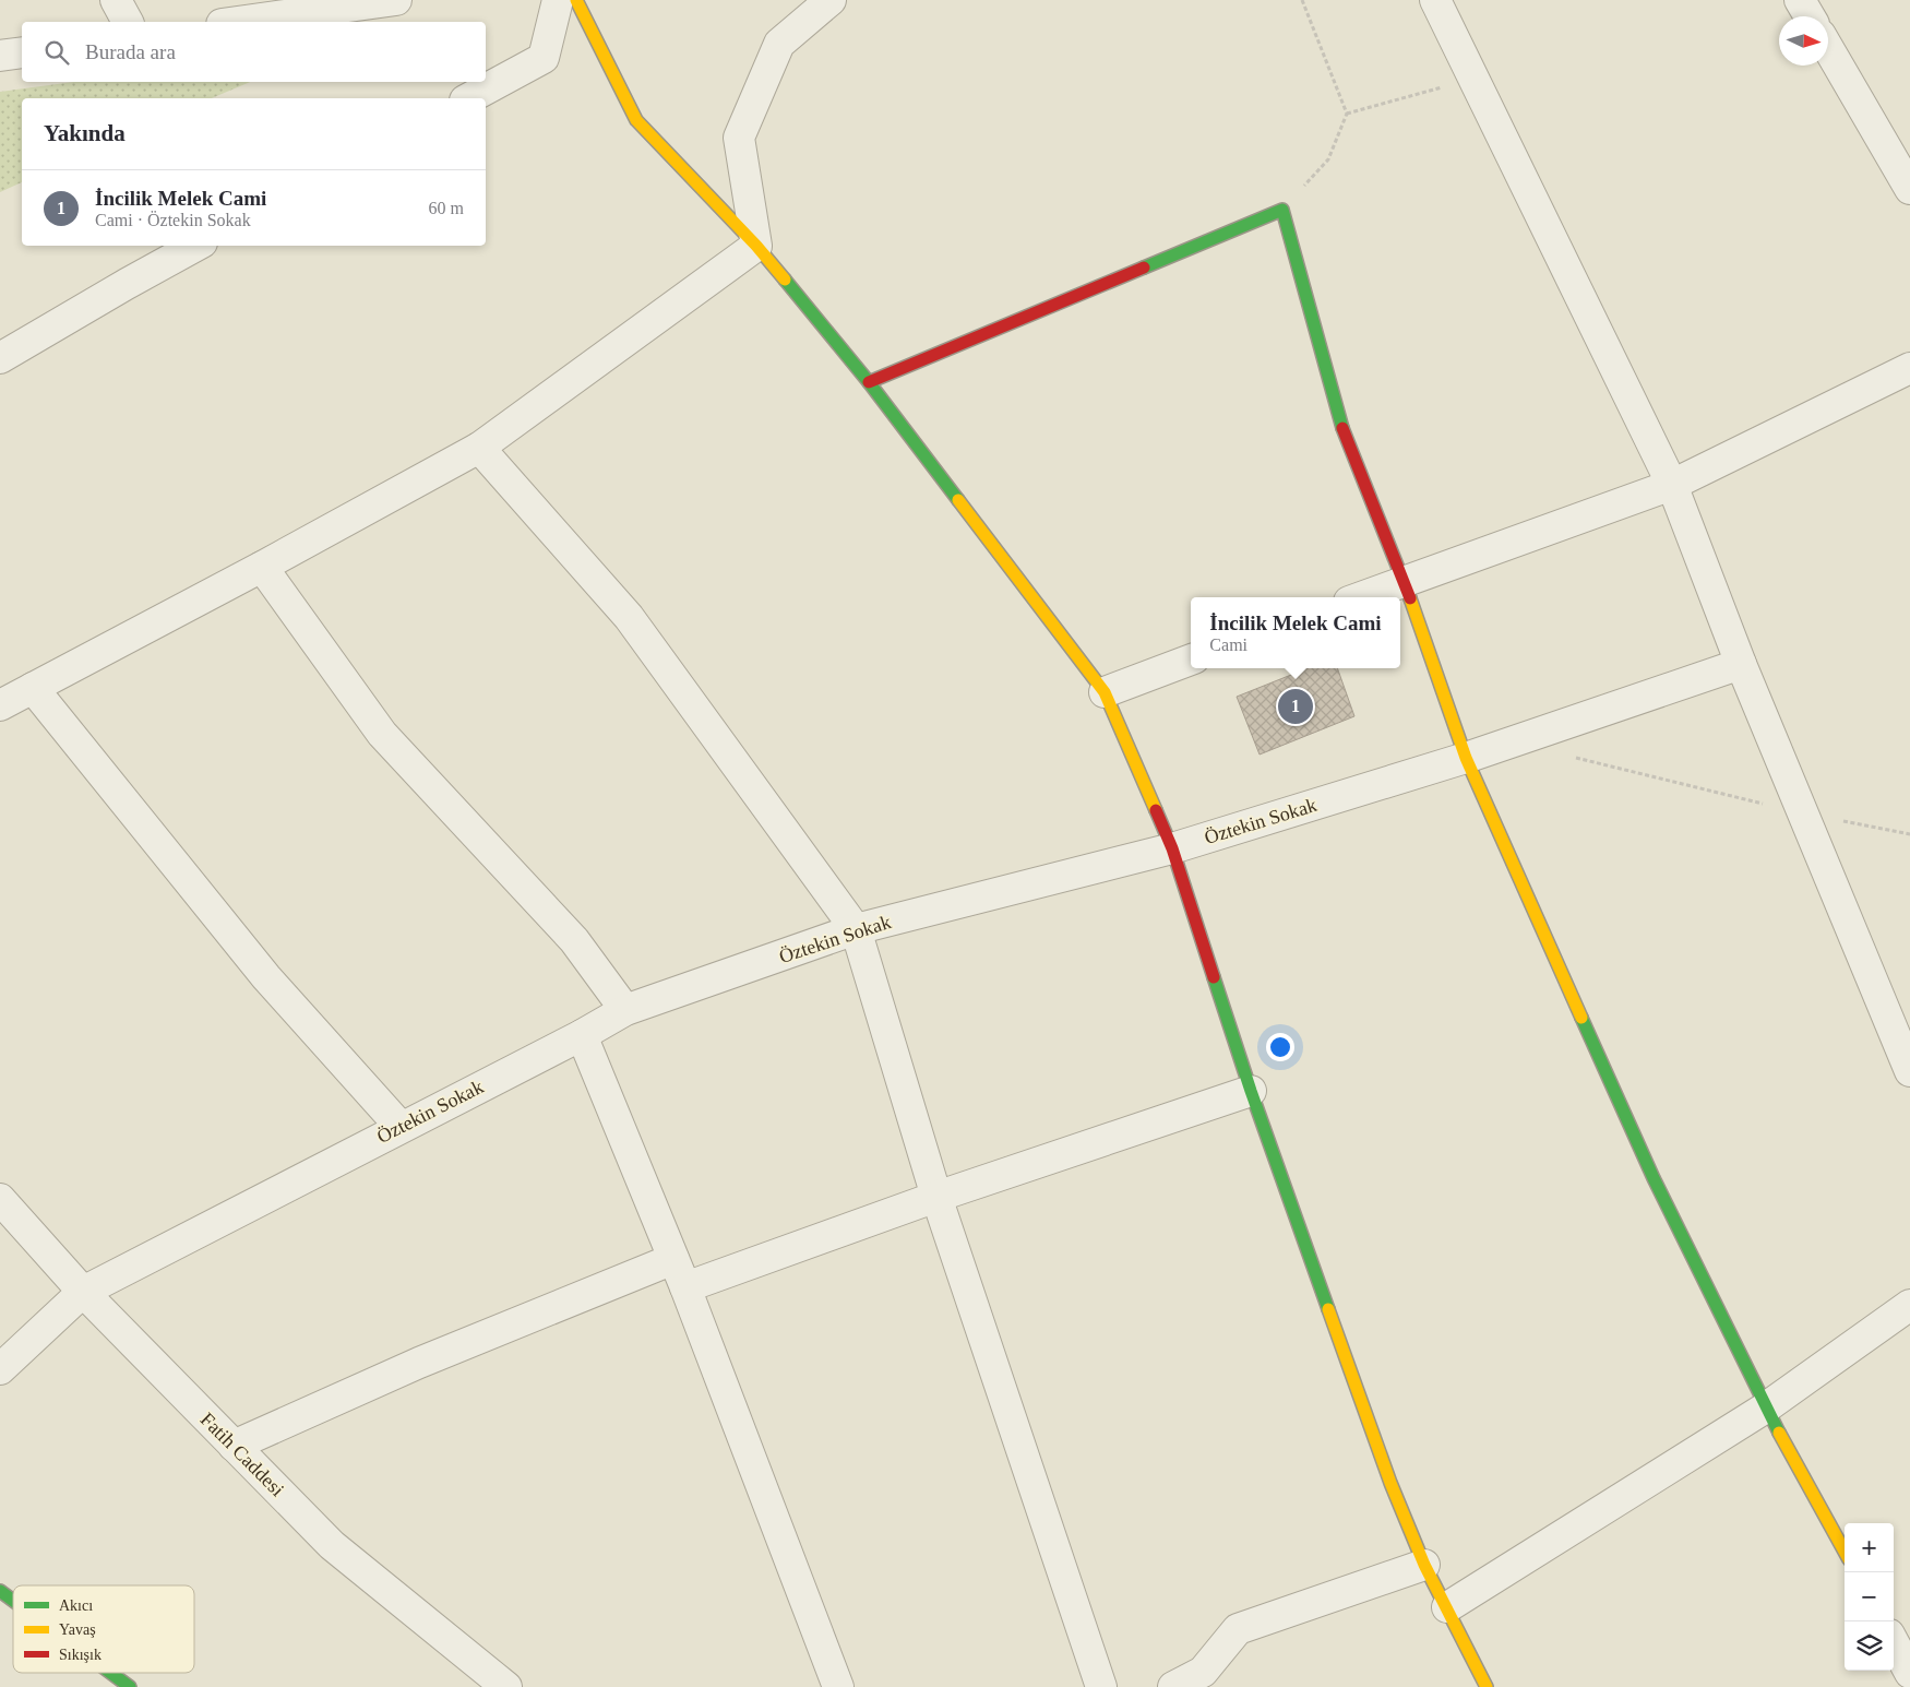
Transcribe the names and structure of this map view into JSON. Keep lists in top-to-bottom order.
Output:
{
  "streets": {
    "street": ["Öztekin Sokak", "Fatih Caddesi"]
  },
  "crossings": [
    ["Öztekin Sokak", "Fatih Caddesi"]
  ],
  "legend": ["Akıcı", "Yavaş", "Sıkışık"],
  "north": "right",
  "page": {
    "search": "Burada ara",
    "heading": "Yakında",
    "list": [
      {
        "mark": "1",
        "name": "İncilik Melek Cami",
        "note": "Cami · Öztekin Sokak",
        "value": "60 m"
      }
    ],
    "popup": ["İncilik Melek Cami", "Cami"],
    "pins": "1",
    "map_buttons": ["+", "−"]
  }
}
